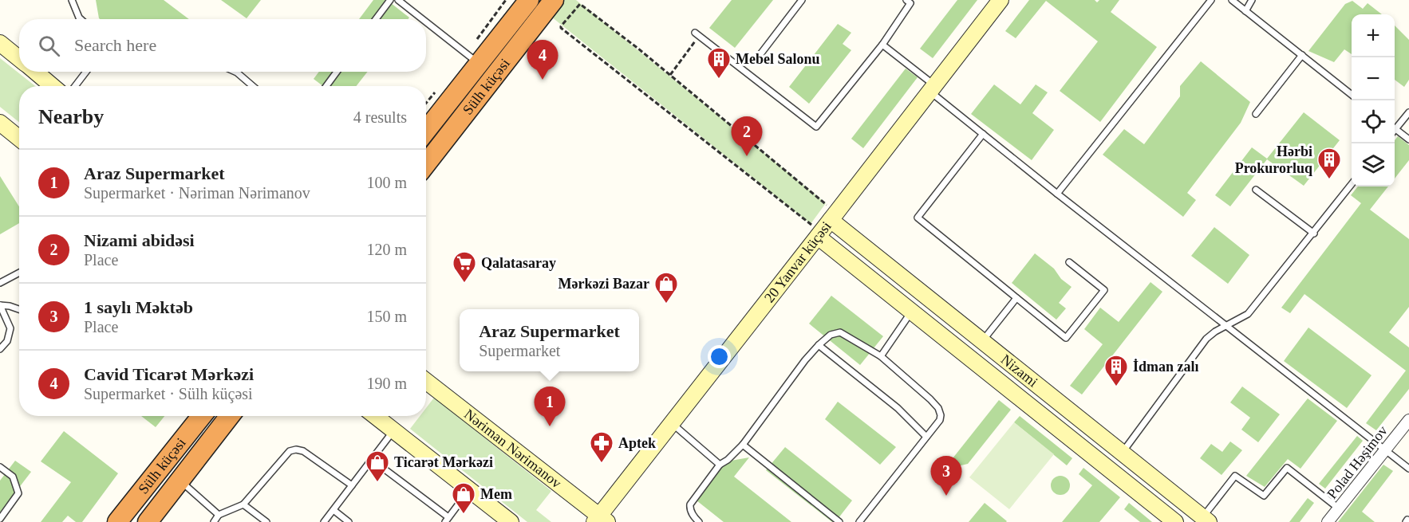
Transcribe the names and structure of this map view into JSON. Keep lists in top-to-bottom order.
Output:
{
  "streets": {
    "highway": ["Sülh küçəsi"],
    "street": [
      "20 Yanvar küçəsi",
      "Nizami",
      "Nəriman Nərimanov",
      "Polad Həşimov"
    ]
  },
  "crossings": [
    ["20 Yanvar küçəsi", "Nizami"],
    ["20 Yanvar küçəsi", "Nəriman Nərimanov"]
  ],
  "places": {
    "building": ["Mebel Salonu", "Hərbi Prokurorluq", "İdman zalı"],
    "supermarket": ["Qalatasaray"],
    "shop": ["Mərkəzi Bazar", "Ticarət Mərkəzi", "Mem"],
    "pharmacy": ["Aptek"]
  },
  "page": {
    "map_buttons": ["+", "−"],
    "search": "Search here",
    "pins": [
      "4",
      "2",
      "1",
      "3"
    ],
    "heading": ["Nearby", "4 results"],
    "list": [
      {
        "mark": "1",
        "name": "Araz Supermarket",
        "note": "Supermarket · Nəriman Nərimanov",
        "value": "100 m"
      },
      {
        "mark": "2",
        "name": "Nizami abidәsi",
        "note": "Place",
        "value": "120 m"
      },
      {
        "mark": "3",
        "name": "1 saylı Məktəb",
        "note": "Place",
        "value": "150 m"
      },
      {
        "mark": "4",
        "name": "Cavid Ticarət Mərkəzi",
        "note": "Supermarket · Sülh küçəsi",
        "value": "190 m"
      }
    ],
    "popup": ["Araz Supermarket", "Supermarket"]
  }
}
